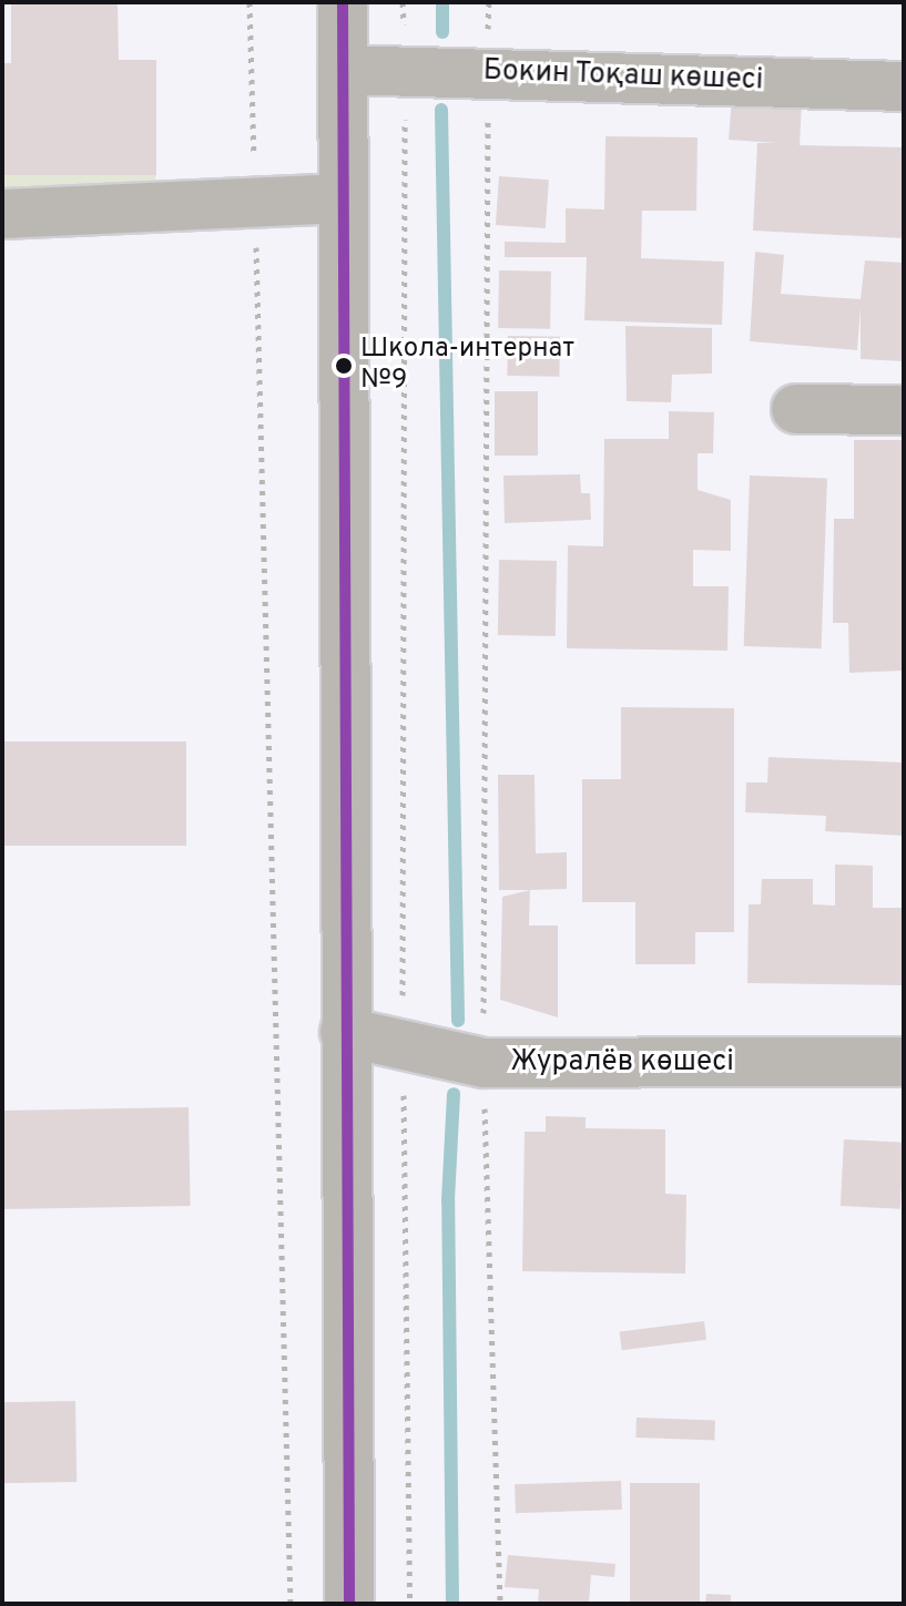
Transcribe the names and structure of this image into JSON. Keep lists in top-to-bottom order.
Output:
{
  "streets": {
    "street": ["Бокин Тоқаш көшесі", "Журалёв көшесі"]
  },
  "places": ["Школа-интернат №9"]
}
